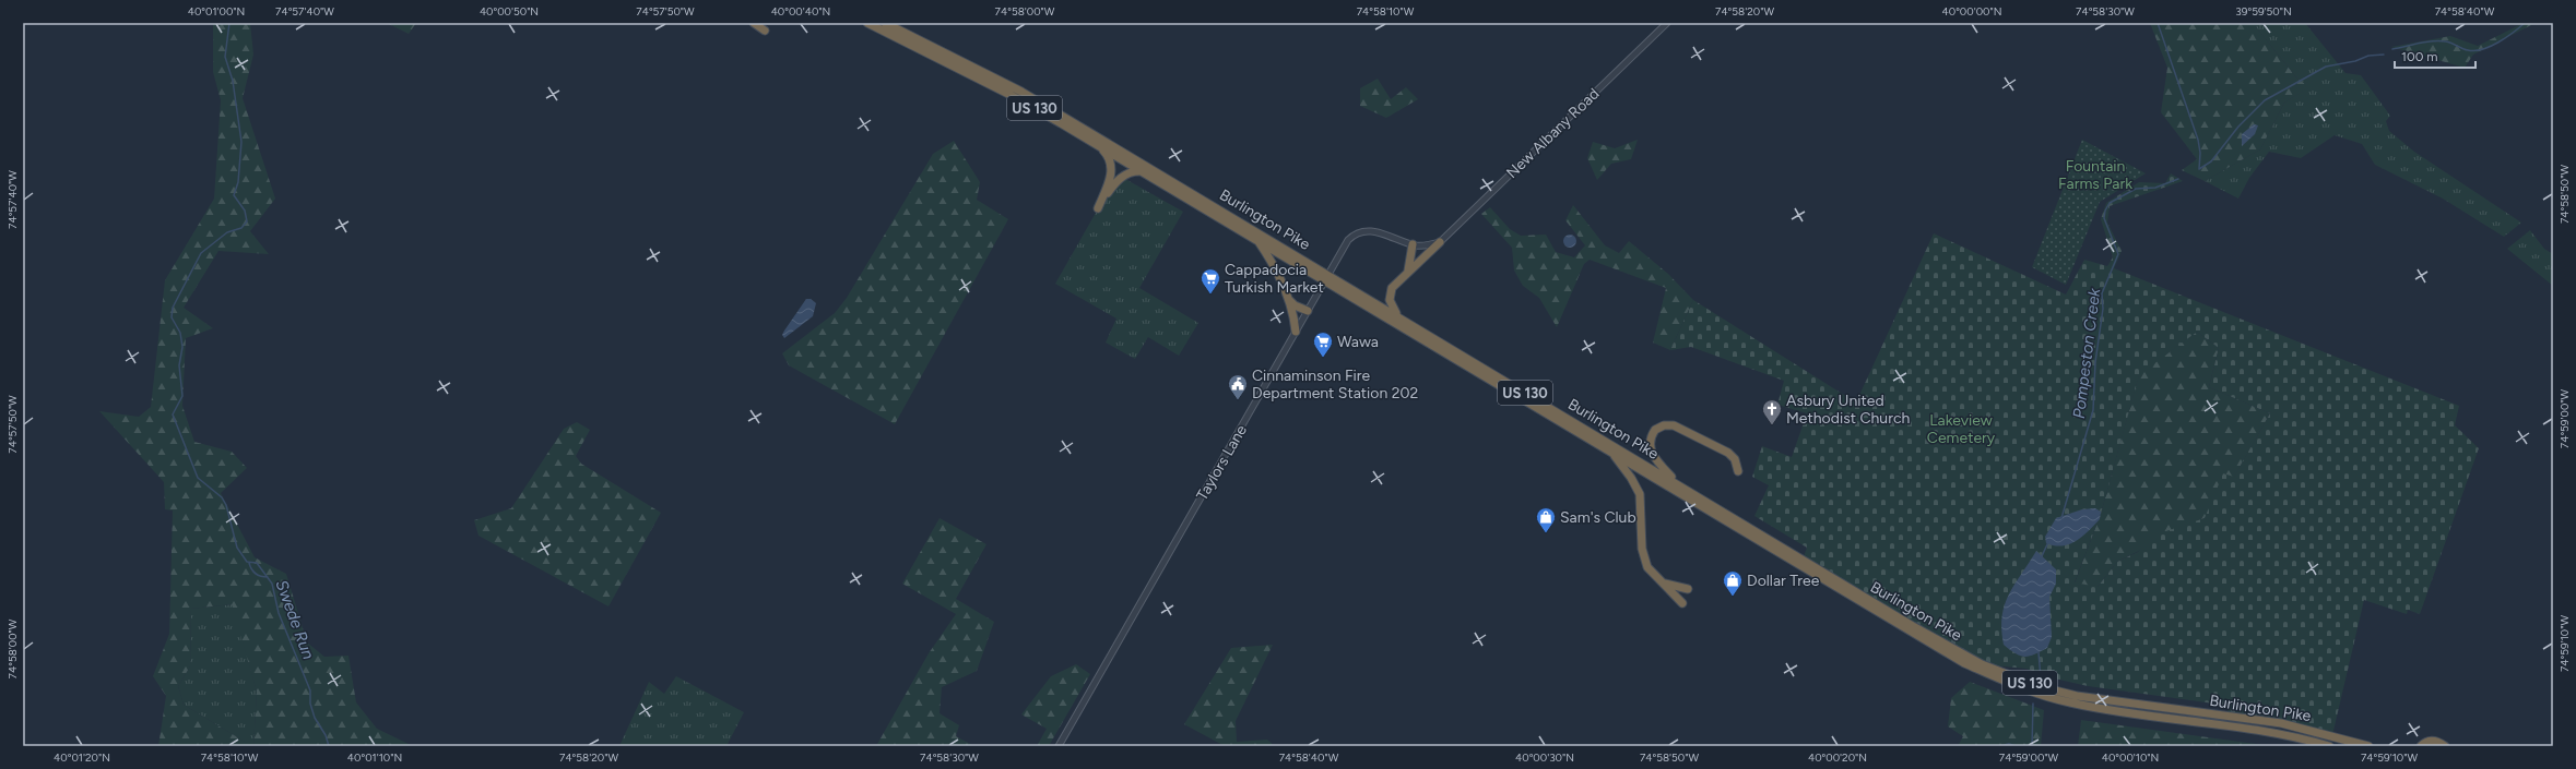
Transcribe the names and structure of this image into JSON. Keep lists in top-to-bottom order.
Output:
{
  "streets": {
    "highway": ["US 130", "Burlington Pike"],
    "street": ["New Albany Road", "Taylors Lane"]
  },
  "crossings": [
    ["Burlington Pike", "Taylors Lane"]
  ],
  "water": ["Pompeston Creek", "Swede Run"],
  "parks": ["Fountain Farms Park", "Lakeview Cemetery"],
  "places": {
    "supermarket": ["Cappadocia Turkish Market", "Wawa"],
    "public building": ["Cinnaminson Fire Department Station 202"],
    "church": ["Asbury United Methodist Church"],
    "shop": ["Sam's Club", "Dollar Tree"]
  },
  "scale_bar": "100 m",
  "coordinates": [
    "40°01'00\"N",
    "74°57'40\"W",
    "40°00'50\"N",
    "74°57'50\"W",
    "40°00'40\"N",
    "74°58'00\"W",
    "74°58'10\"W",
    "74°58'20\"W",
    "40°00'00\"N",
    "74°58'30\"W",
    "39°59'50\"N",
    "74°58'40\"W",
    "74°58'50\"W",
    "74°59'00\"W",
    "74°59'10\"W",
    "40°01'20\"N",
    "40°01'10\"N",
    "40°00'30\"N",
    "40°00'20\"N",
    "40°00'10\"N"
  ]
}
